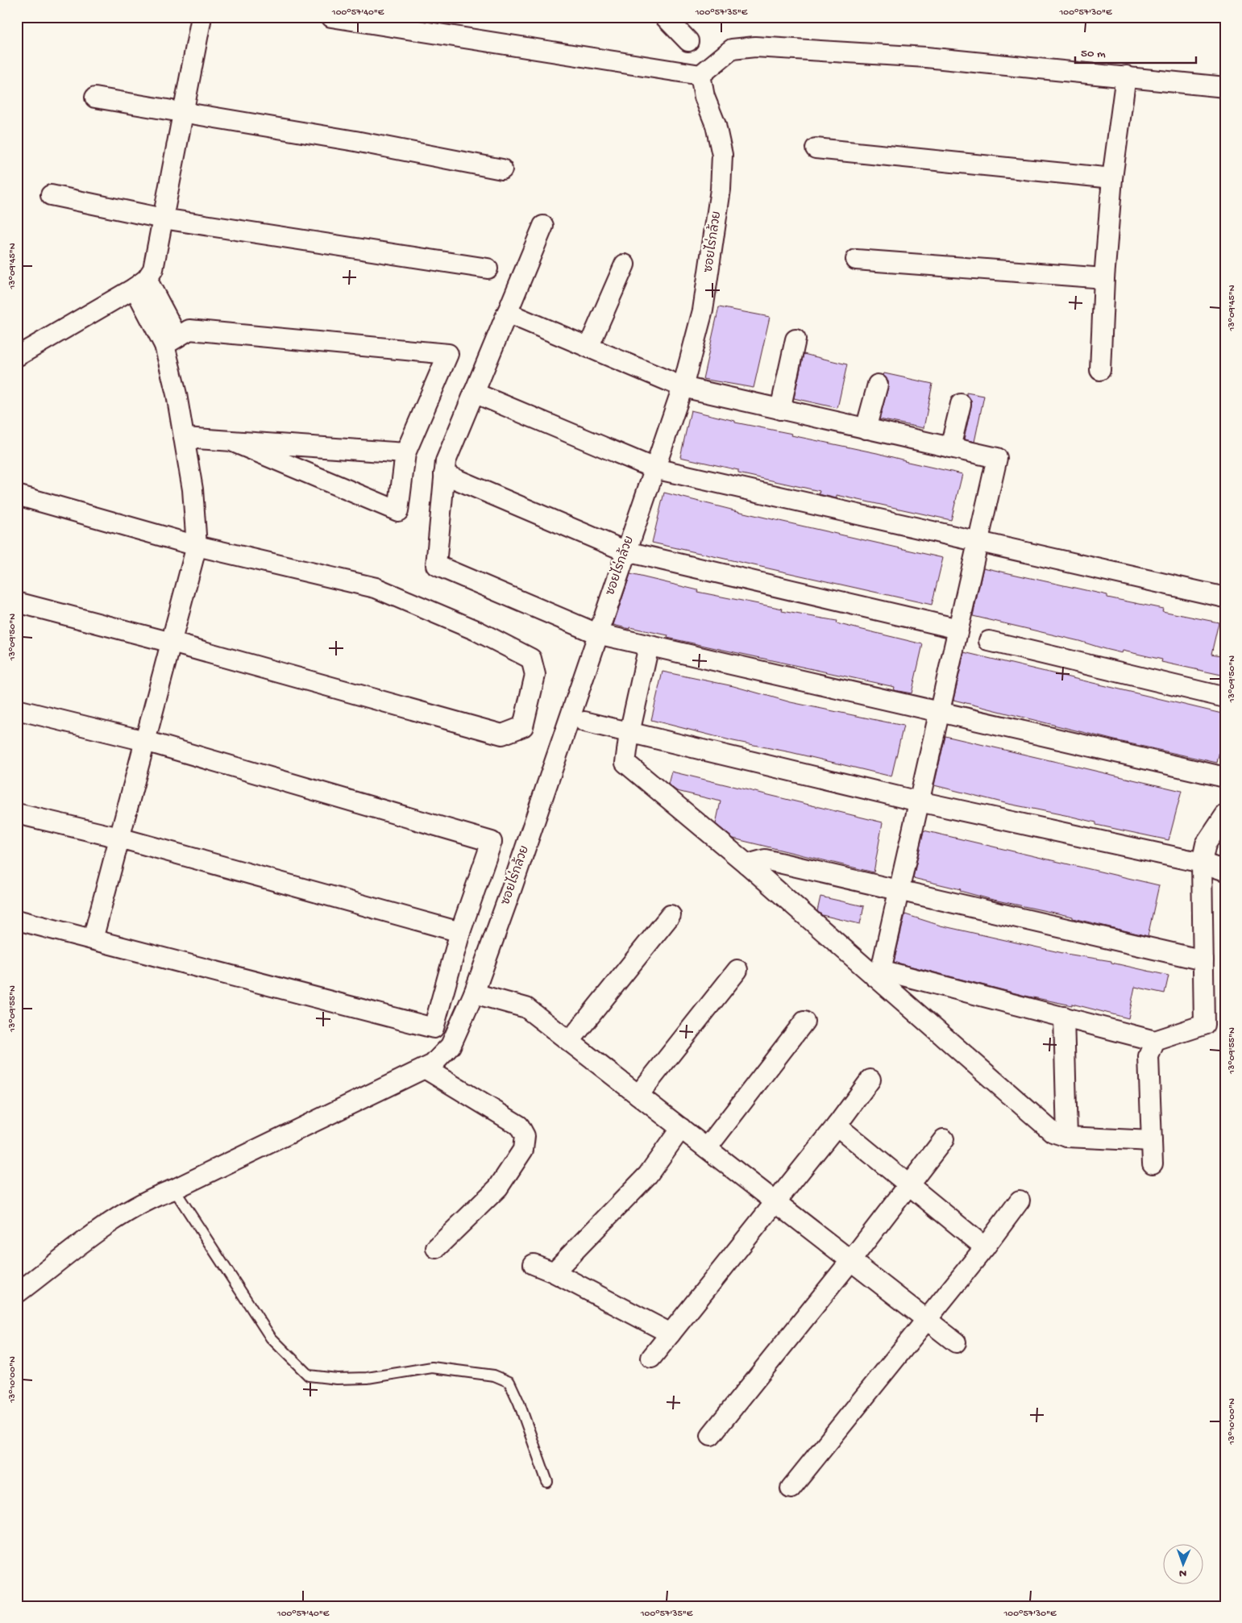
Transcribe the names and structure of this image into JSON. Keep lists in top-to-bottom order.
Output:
{
  "streets": {
    "street": ["ซอยไร่กล้วย"]
  },
  "scale_bar": "50 m",
  "north": "bottom",
  "coordinates": [
    "100°57'40\"E",
    "100°57'35\"E",
    "100°57'30\"E",
    "13°09'45\"N",
    "13°09'50\"N",
    "13°09'55\"N",
    "13°10'00\"N"
  ]
}
